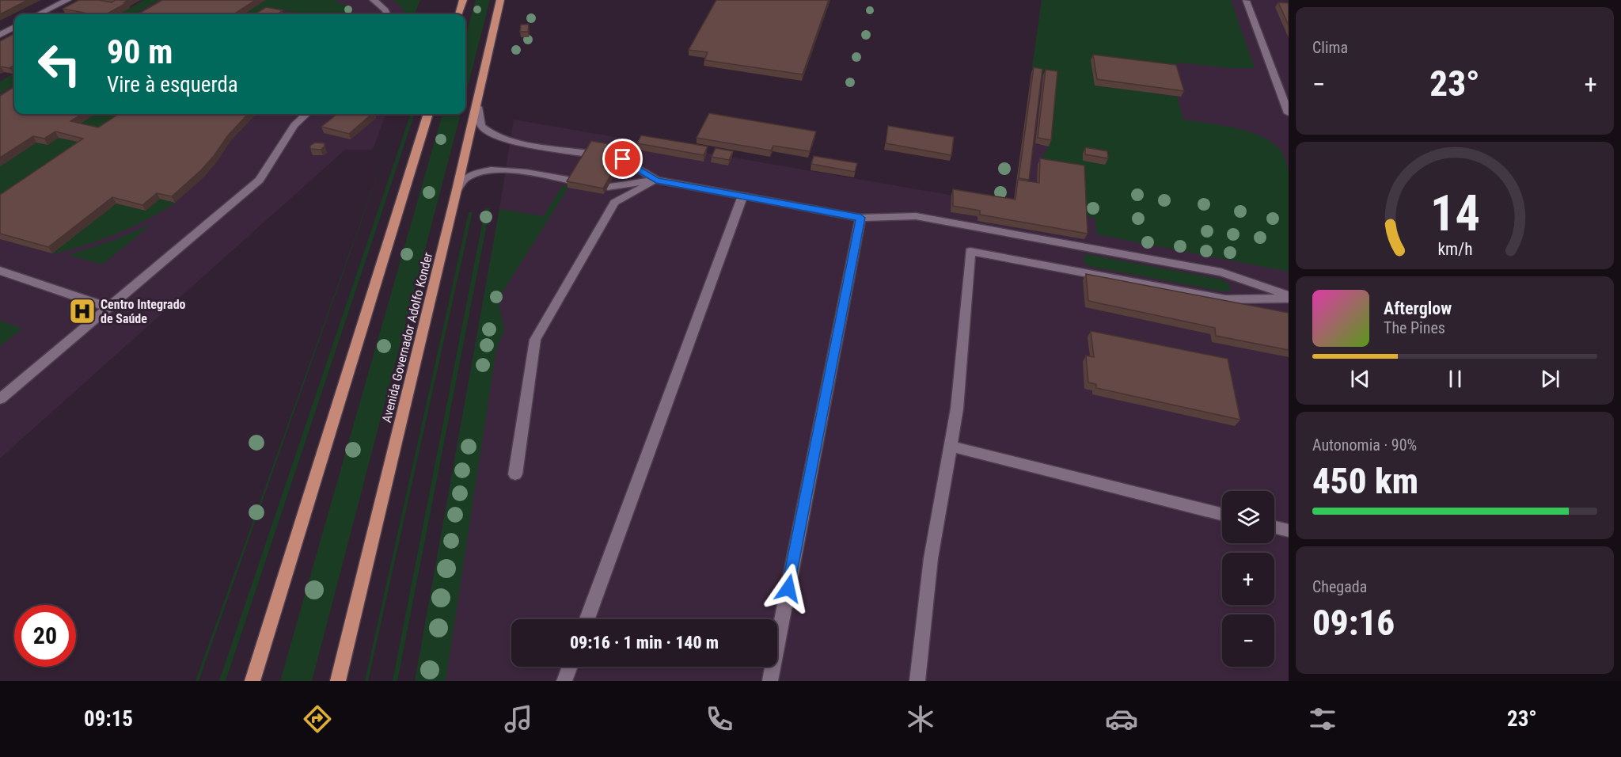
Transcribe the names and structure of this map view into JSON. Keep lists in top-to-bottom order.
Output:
{
  "streets": {
    "main road": ["Avenida Governador Adolfo Konder"]
  },
  "places": {
    "hospital": ["Centro Integrado de Saúde"]
  },
  "page": {
    "tile": [
      "Clima",
      ["Autonomia · 90%", "450 km"],
      ["Chegada", "09:16"]
    ],
    "turn": ["90 m", "Vire à esquerda"],
    "heat": ["−", "23°", "+"],
    "song": ["Afterglow", "The Pines"],
    "map_buttons": ["+", "−"],
    "limit": "20",
    "trip": "09:16 · 1 min · 140 m",
    "tabs": ["09:15", "23°"],
    "gauge": ["14", "km/h"]
  }
}
